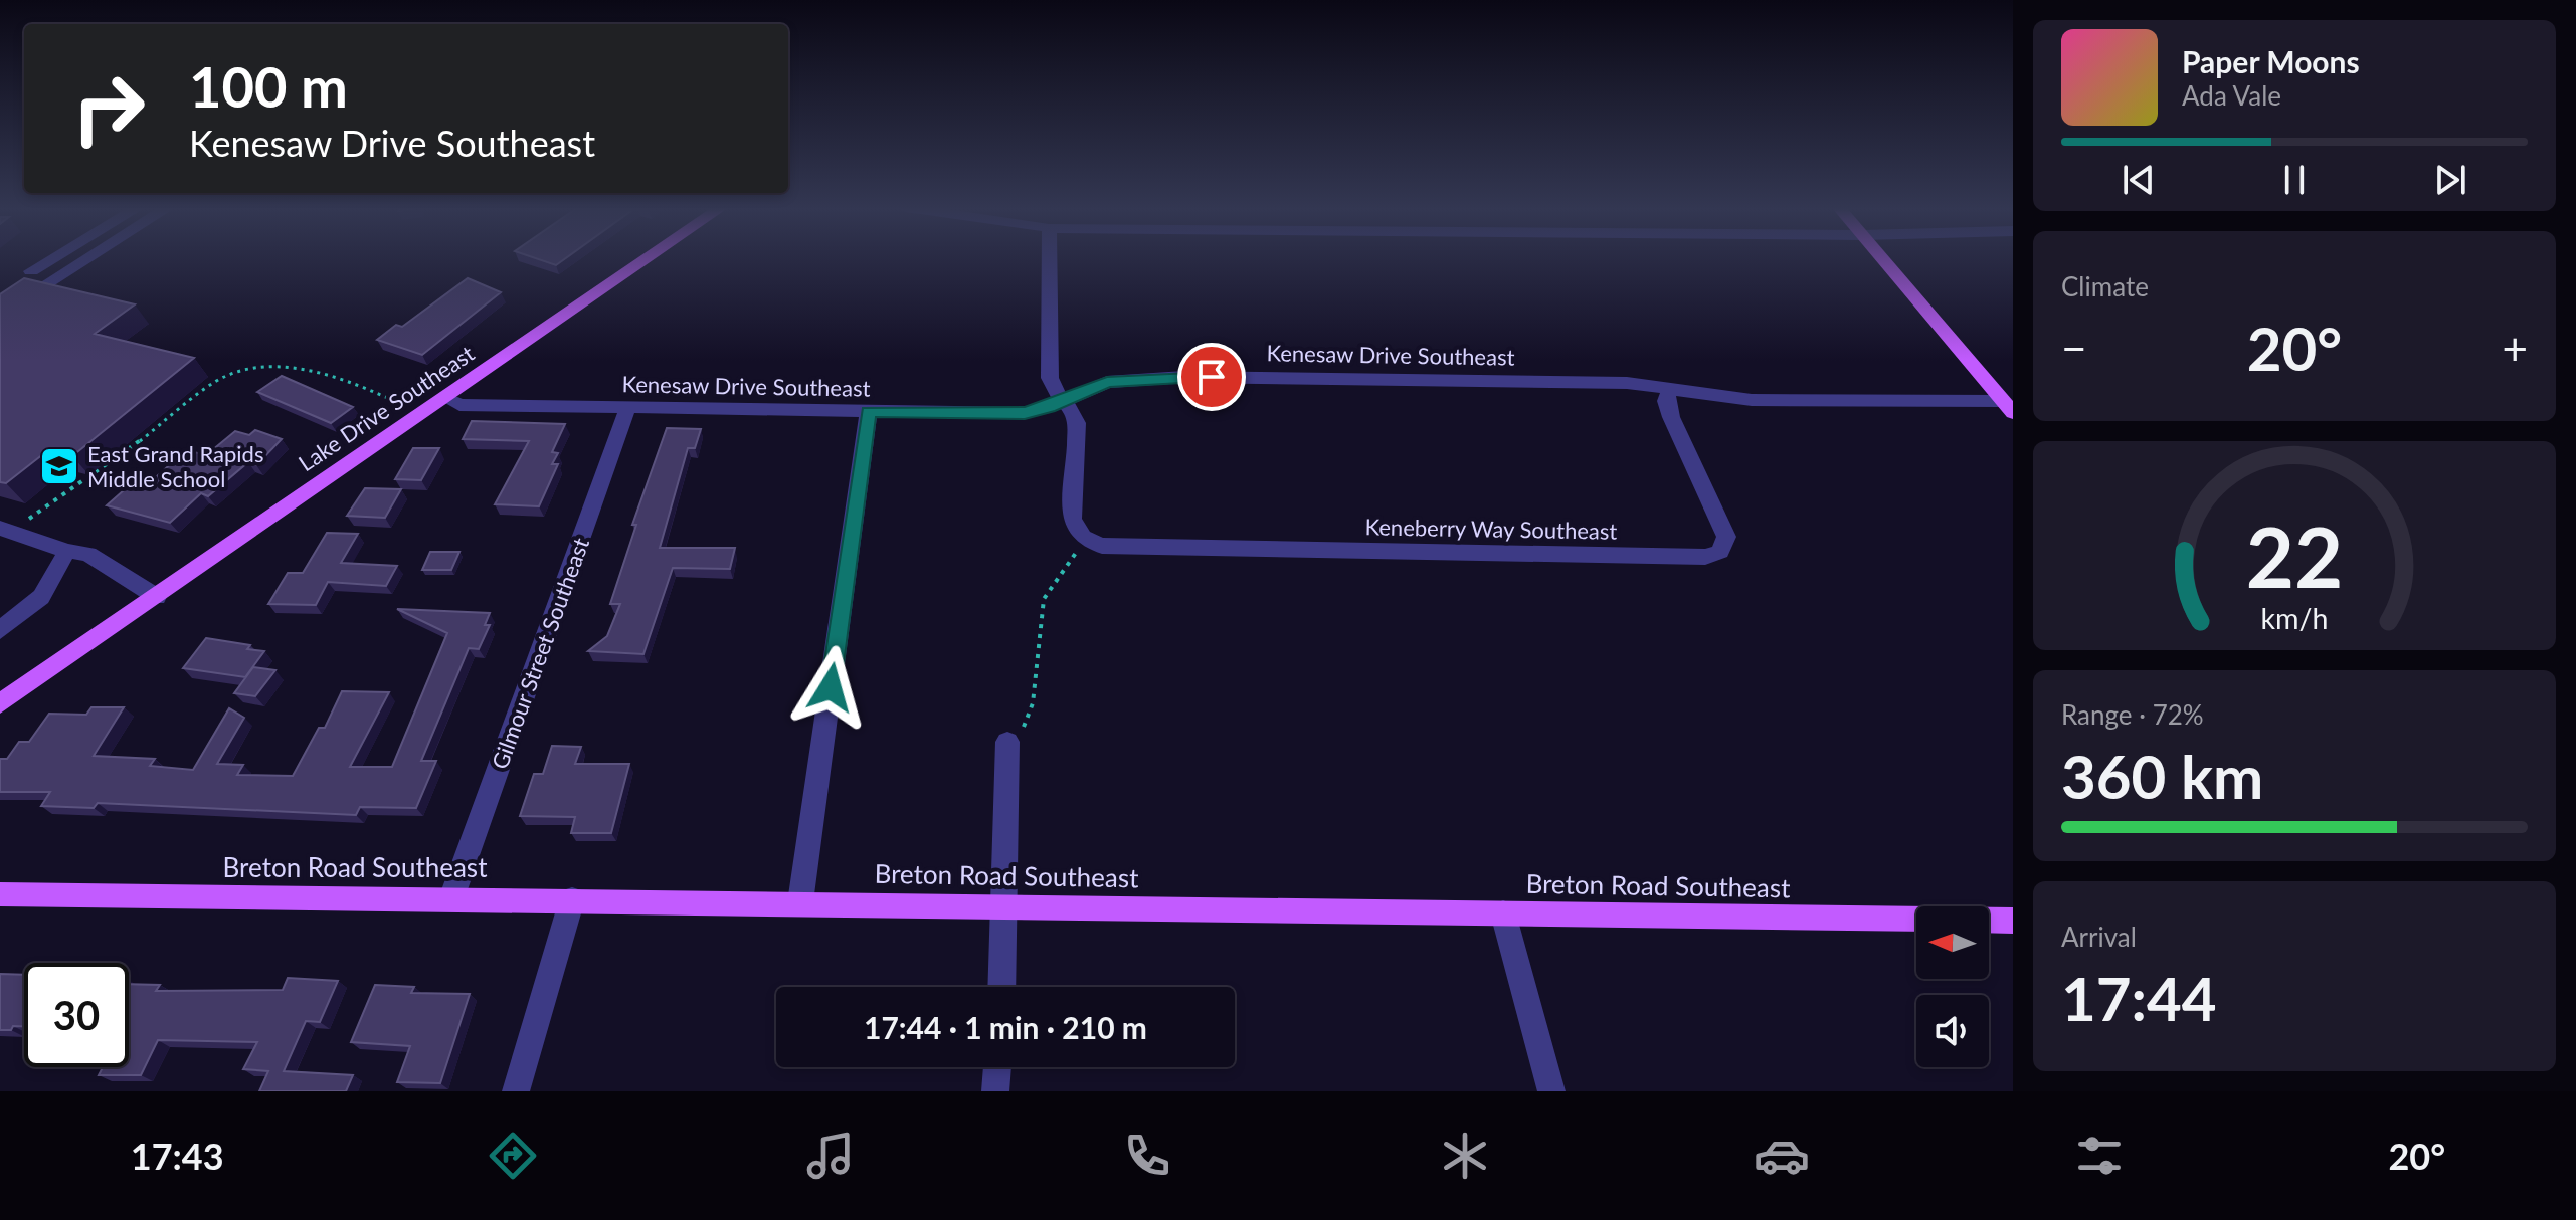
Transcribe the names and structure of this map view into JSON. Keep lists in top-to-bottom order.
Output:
{
  "streets": {
    "main road": ["Lake Drive Southeast", "Breton Road Southeast"],
    "street": ["Kenesaw Drive Southeast", "Keneberry Way Southeast", "Gilmour Street Southeast"]
  },
  "crossings": [
    ["Kenesaw Drive Southeast", "Lake Drive Southeast"],
    ["Kenesaw Drive Southeast", "Keneberry Way Southeast"],
    ["Kenesaw Drive Southeast", "Gilmour Street Southeast"],
    ["Gilmour Street Southeast", "Breton Road Southeast"]
  ],
  "places": {
    "school or university": ["East Grand Rapids Middle School"]
  },
  "north": "left",
  "page": {
    "turn": ["100 m", "Kenesaw Drive Southeast"],
    "song": ["Paper Moons", "Ada Vale"],
    "tile": [
      "Climate",
      ["Range · 72%", "360 km"],
      ["Arrival", "17:44"]
    ],
    "heat": ["−", "20°", "+"],
    "limit": "30",
    "trip": "17:44 · 1 min · 210 m",
    "tabs": ["17:43", "20°"],
    "gauge": ["22", "km/h"]
  }
}
